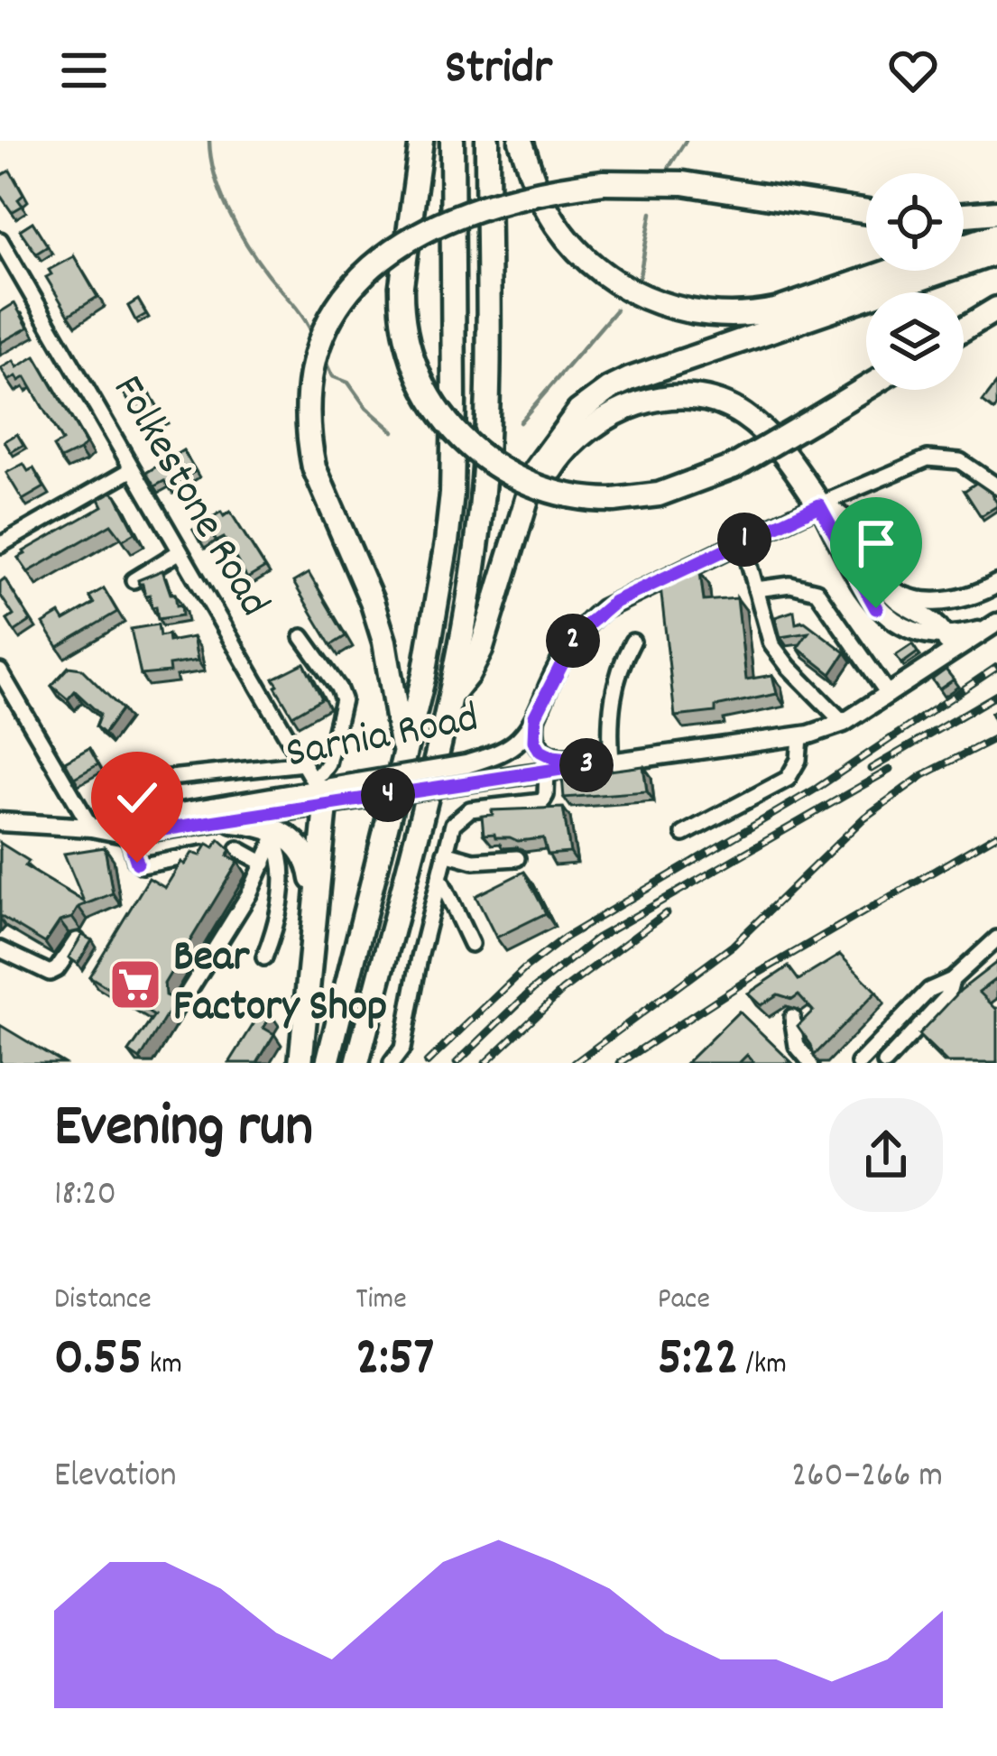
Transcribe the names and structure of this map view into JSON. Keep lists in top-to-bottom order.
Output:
{
  "streets": {
    "main road": ["Sarnia Road"],
    "street": ["Folkestone Road"]
  },
  "crossings": [
    ["Folkestone Road", "Sarnia Road"]
  ],
  "places": {
    "supermarket": ["Bear Factory Shop"]
  },
  "page": {
    "header": "Stridr",
    "pins": [
      "1",
      "2",
      "3",
      "4"
    ],
    "heading": ["Evening run", "18:20"],
    "stats": [
      ["Distance", "0.55 km"],
      ["Time", "2:57"],
      ["Pace", "5:22 /km"]
    ],
    "chart": ["Elevation", "260–266 m"]
  }
}
